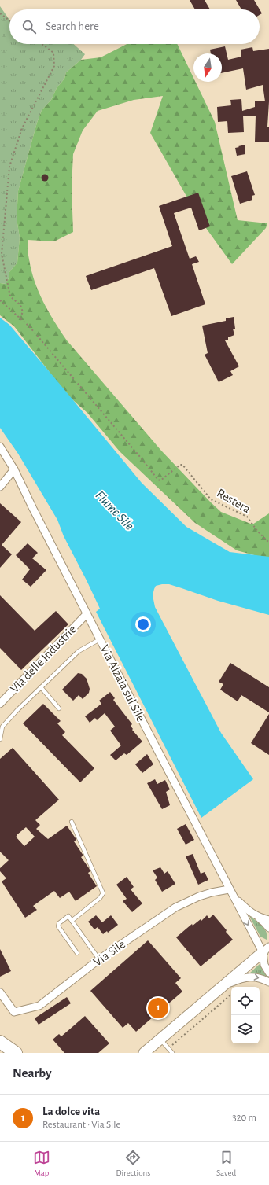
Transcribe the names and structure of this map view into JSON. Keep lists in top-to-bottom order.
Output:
{
  "streets": {
    "street": ["Via delle Industrie", "Via Alzaia sul Sile", "Via Sile"],
    "path": ["Restera"]
  },
  "crossings": [
    ["Via delle Industrie", "Via Alzaia sul Sile"],
    ["Via Alzaia sul Sile", "Via Sile"]
  ],
  "water": ["Fiume Sile"],
  "north": "bottom",
  "page": {
    "search": "Search here",
    "pins": "1",
    "heading": "Nearby",
    "list": [
      {
        "mark": "1",
        "name": "La dolce vita",
        "note": "Restaurant · Via Sile",
        "value": "320 m"
      }
    ],
    "nav": ["Map", "Directions", "Saved"]
  }
}
